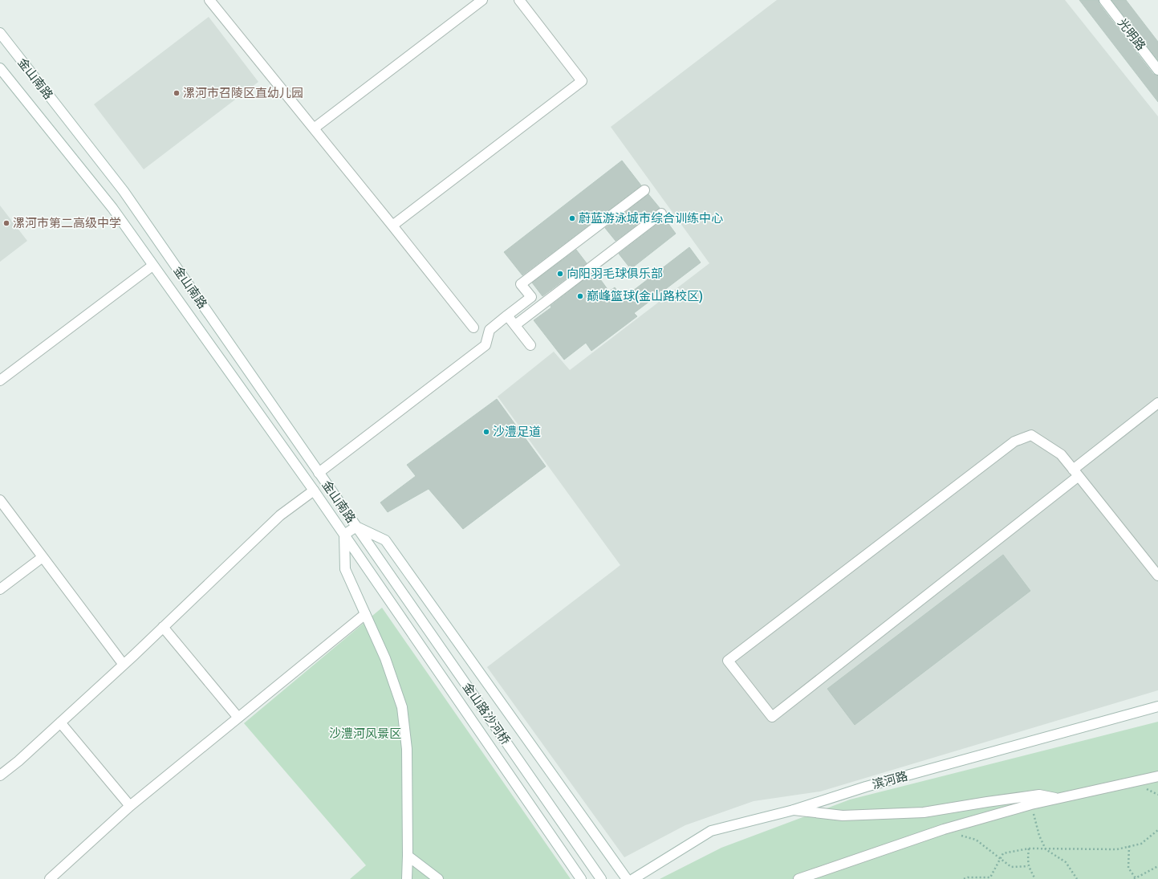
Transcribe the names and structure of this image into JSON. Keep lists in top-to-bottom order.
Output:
{
  "streets": {
    "street": [
      "光明路",
      "金山南路",
      "金山路沙河桥",
      "滨河路"
    ]
  },
  "crossings": [
    ["金山南路", "金山路沙河桥"]
  ],
  "parks": ["沙澧河风景区"],
  "places": [
    "漯河市召陵区直幼儿园",
    "蔚蓝游泳城市综合训练中心",
    "漯河市第二高级中学",
    "向阳羽毛球俱乐部",
    "巅峰篮球(金山路校区)",
    "沙澧足道"
  ]
}
